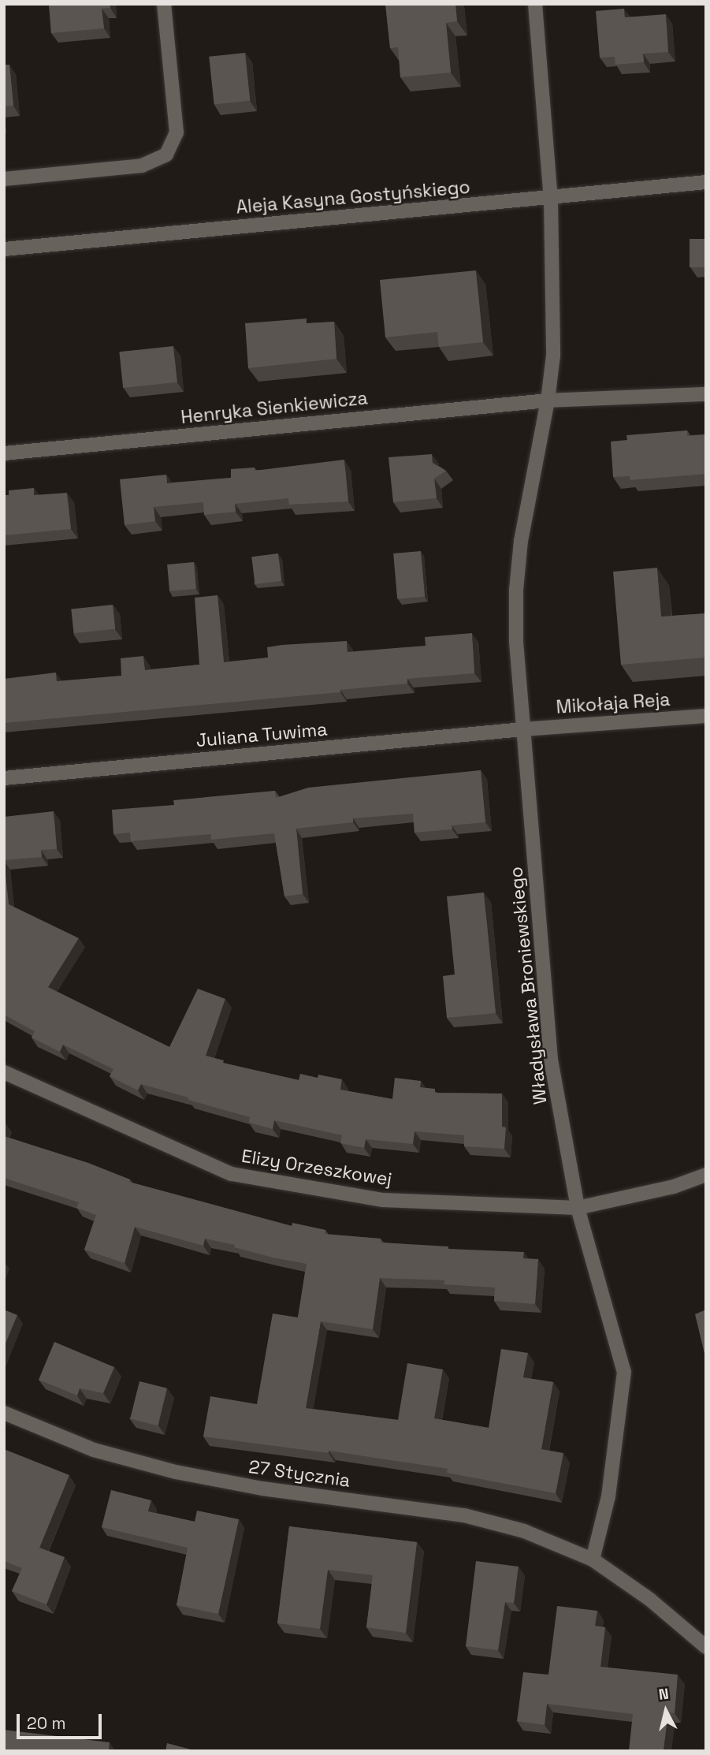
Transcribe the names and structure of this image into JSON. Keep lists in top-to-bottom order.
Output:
{
  "streets": {
    "street": [
      "Aleja Kasyna Gostyńskiego",
      "Henryka Sienkiewicza",
      "Mikołaja Reja",
      "Juliana Tuwima",
      "Władysława Broniewskiego",
      "Elizy Orzeszkowej",
      "27 Stycznia"
    ]
  },
  "crossings": [
    ["Aleja Kasyna Gostyńskiego", "Władysława Broniewskiego"],
    ["Henryka Sienkiewicza", "Władysława Broniewskiego"],
    ["Mikołaja Reja", "Juliana Tuwima"],
    ["Mikołaja Reja", "Władysława Broniewskiego"],
    ["Juliana Tuwima", "Władysława Broniewskiego"],
    ["Władysława Broniewskiego", "Elizy Orzeszkowej"],
    ["Władysława Broniewskiego", "27 Stycznia"]
  ],
  "scale_bar": "20 m",
  "north": "top"
}
